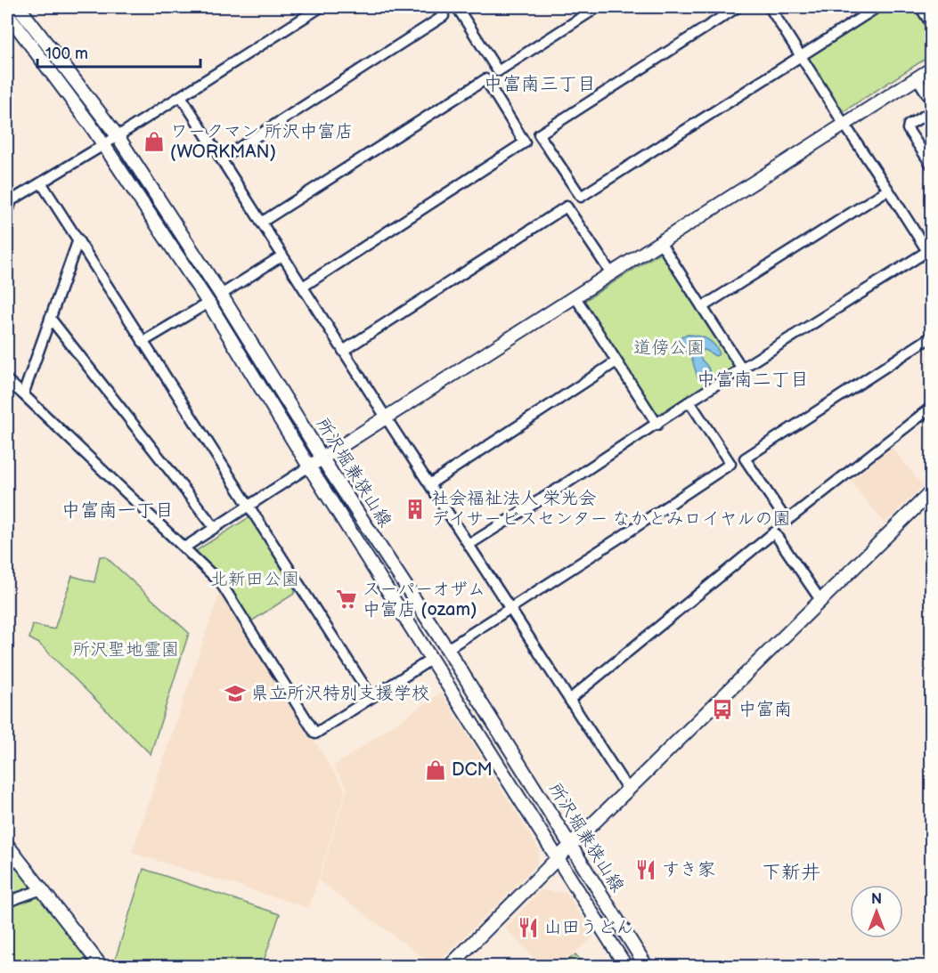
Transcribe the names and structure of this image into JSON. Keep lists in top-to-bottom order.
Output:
{
  "streets": {
    "main road": ["所沢堀兼狭山線"]
  },
  "districts": [
    "中富南三丁目",
    "中富南二丁目",
    "中富南一丁目",
    "下新井"
  ],
  "parks": ["道傍公園", "北新田公園", "所沢聖地霊園"],
  "places": {
    "shop": ["ワークマン 所沢中富店 (WORKMAN)", "DCM"],
    "building": ["社会福祉法人 栄光会 デイサービスセンター なかとみロイヤルの園"],
    "supermarket": ["スーパーオザム 中富店 (ozam)"],
    "school or university": ["県立所沢特別支援学校"],
    "bus stop": ["中富南"],
    "restaurant": ["すき家", "山田うどん"]
  },
  "scale_bar": "100 m",
  "north": "top"
}
